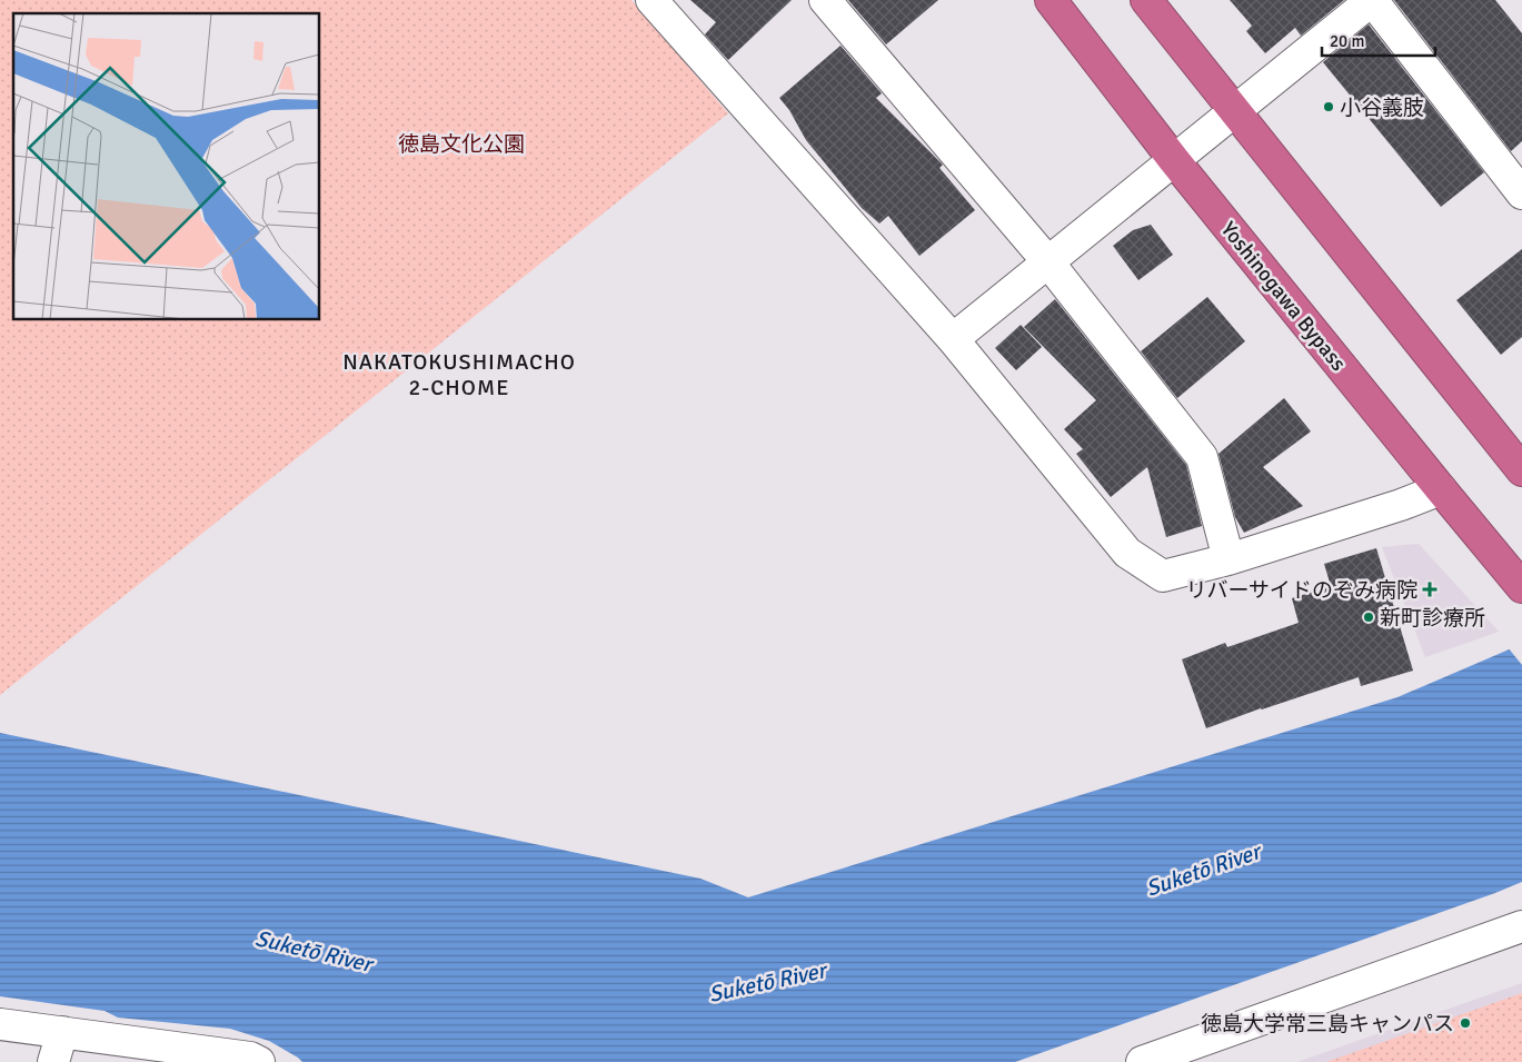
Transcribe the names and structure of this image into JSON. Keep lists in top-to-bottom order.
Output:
{
  "streets": {
    "highway": ["Yoshinogawa Bypass"]
  },
  "districts": ["NAKATOKUSHIMACHO 2-CHOME"],
  "water": ["Suketō River"],
  "parks": ["徳島文化公園"],
  "places": {
    "other": ["小谷義肢", "新町診療所", "徳島大学常三島キャンパス"],
    "health": ["リバーサイドのぞみ病院"]
  },
  "scale_bar": "20 m"
}
